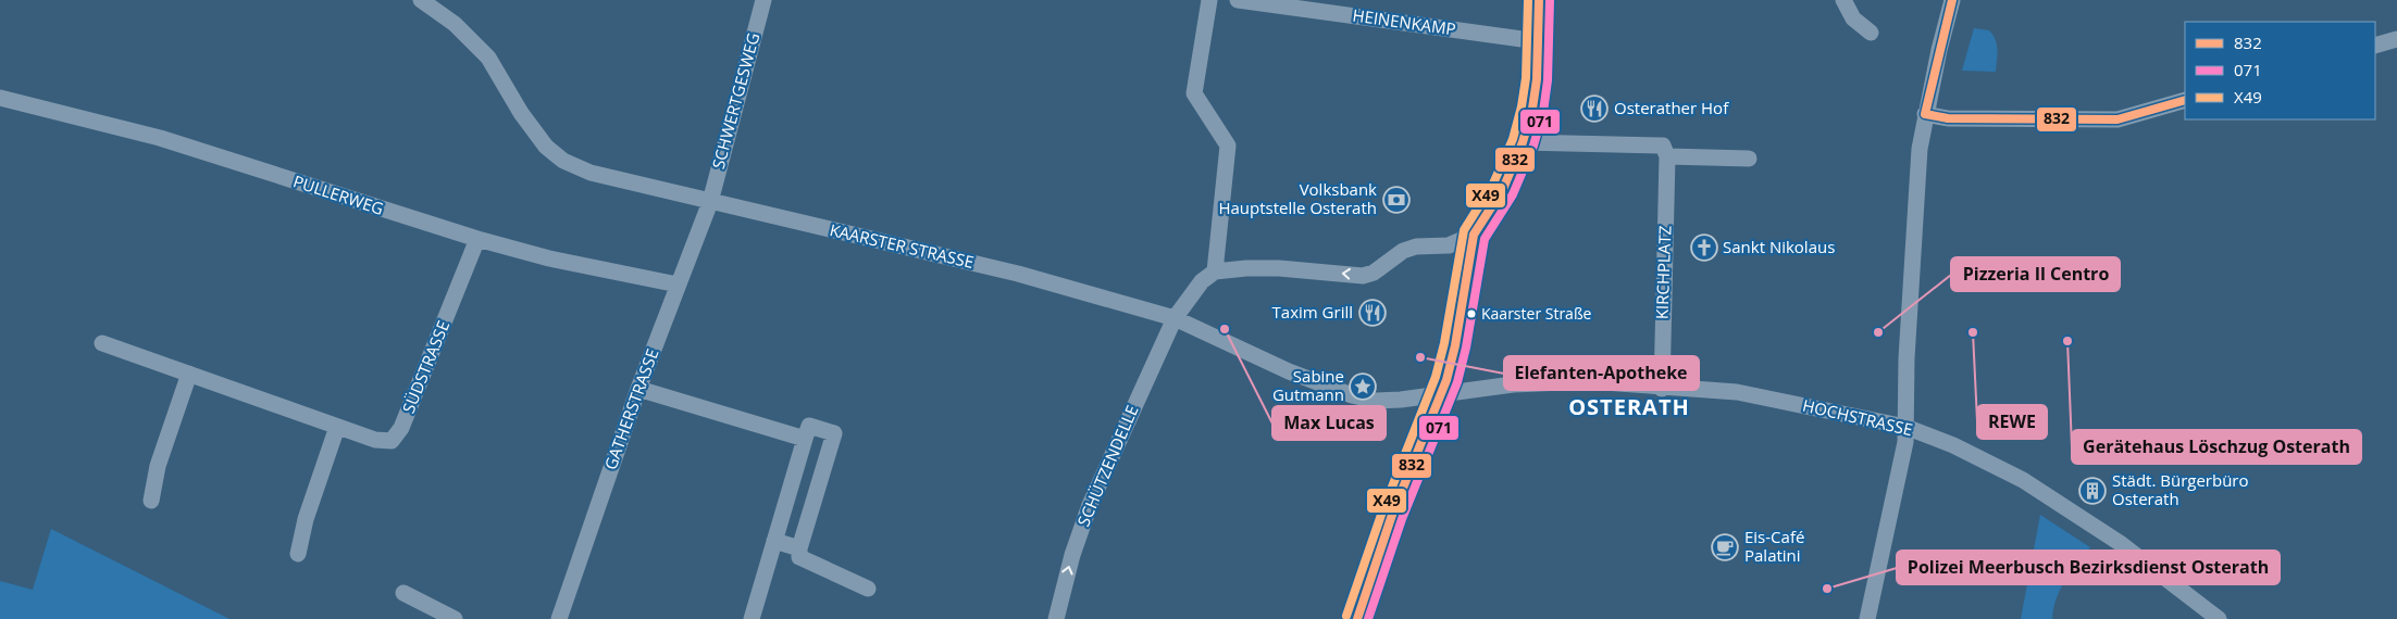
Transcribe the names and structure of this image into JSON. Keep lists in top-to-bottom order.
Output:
{
  "streets": {
    "street": [
      "HEINENKAMP",
      "SCHWERTGESWEG",
      "PULLERWEG",
      "KAARSTER STRASSE",
      "KIRCHPLATZ",
      "SÜDSTRASSE",
      "GATHERSTRASSE",
      "HOCHSTRASSE",
      "SCHÜTZENDELLE"
    ]
  },
  "crossings": [
    ["SCHWERTGESWEG", "KAARSTER STRASSE"],
    ["SCHWERTGESWEG", "GATHERSTRASSE"],
    ["PULLERWEG", "SÜDSTRASSE"],
    ["PULLERWEG", "GATHERSTRASSE"],
    ["KAARSTER STRASSE", "GATHERSTRASSE"],
    ["KAARSTER STRASSE", "HOCHSTRASSE"],
    ["KAARSTER STRASSE", "SCHÜTZENDELLE"],
    ["KIRCHPLATZ", "HOCHSTRASSE"]
  ],
  "one_way": ["SCHÜTZENDELLE"],
  "districts": ["OSTERATH"],
  "places": {
    "restaurant": ["Osterather Hof", "Taxim Grill"],
    "bank": ["Volksbank Hauptstelle Osterath"],
    "church": ["Sankt Nikolaus"],
    "other": [
      "Kaarster Straße",
      "Max Lucas",
      "Pizzeria Il Centro",
      "REWE",
      "Gerätehaus Löschzug Osterath",
      "Elefanten-Apotheke",
      "Polizei Meerbusch Bezirksdienst Osterath"
    ],
    "place": ["Sabine Gutmann"],
    "building": ["Städt. Bürgerbüro Osterath"],
    "cafe": ["Eis-Café Palatini"]
  },
  "lines": ["transit line 832", "transit line 071", "transit line X49"],
  "legend": ["832", "071", "X49"]
}
